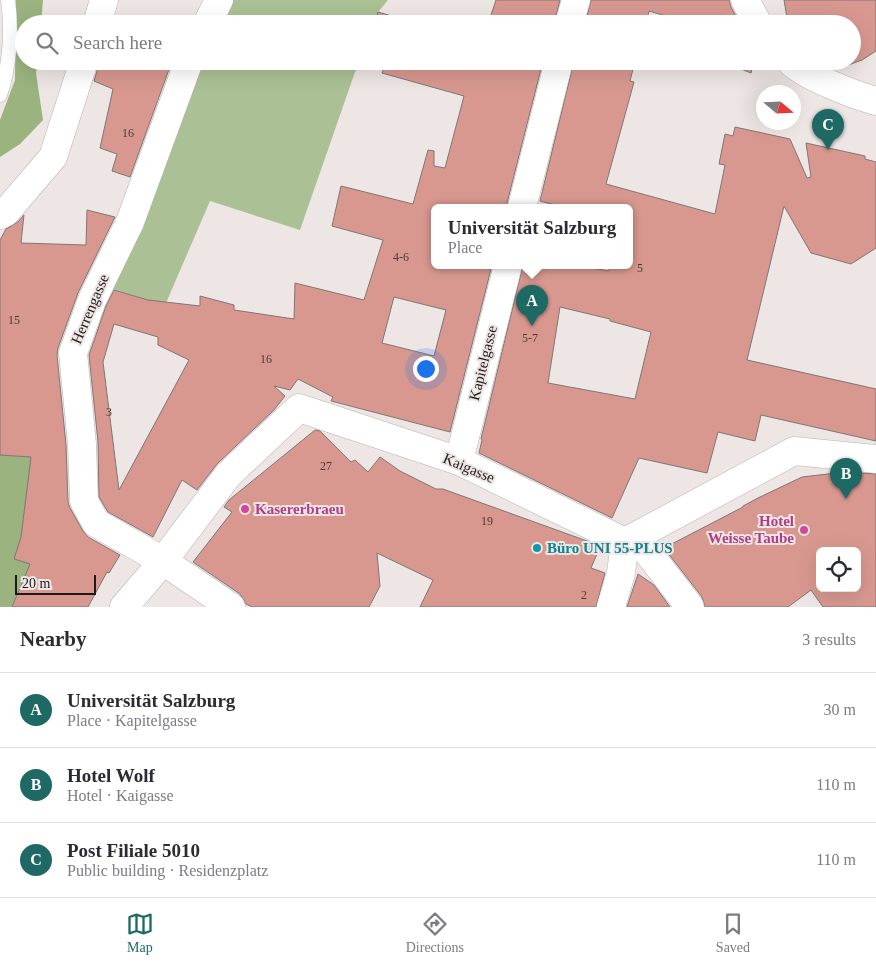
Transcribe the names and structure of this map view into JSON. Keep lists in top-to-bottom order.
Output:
{
  "streets": {
    "street": ["Herrengasse", "Kapitelgasse", "Kaigasse"]
  },
  "crossings": [
    ["Herrengasse", "Kaigasse"],
    ["Kapitelgasse", "Kaigasse"]
  ],
  "places": ["Kasererbraeu", "Hotel Weisse Taube", "Büro UNI 55-PLUS"],
  "house_numbers": [
    "16",
    "4-6",
    "5",
    "15",
    "5-7",
    "16",
    "3",
    "27",
    "19",
    "2"
  ],
  "scale_bar": "20 m",
  "north": "right",
  "page": {
    "search": "Search here",
    "pins": ["C", "A", "B"],
    "popup": ["Universität Salzburg", "Place"],
    "scale": "20 m",
    "heading": ["Nearby", "3 results"],
    "list": [
      {
        "mark": "A",
        "name": "Universität Salzburg",
        "note": "Place · Kapitelgasse",
        "value": "30 m"
      },
      {
        "mark": "B",
        "name": "Hotel Wolf",
        "note": "Hotel · Kaigasse",
        "value": "110 m"
      },
      {
        "mark": "C",
        "name": "Post Filiale 5010",
        "note": "Public building · Residenzplatz",
        "value": "110 m"
      }
    ],
    "nav": ["Map", "Directions", "Saved"]
  }
}
